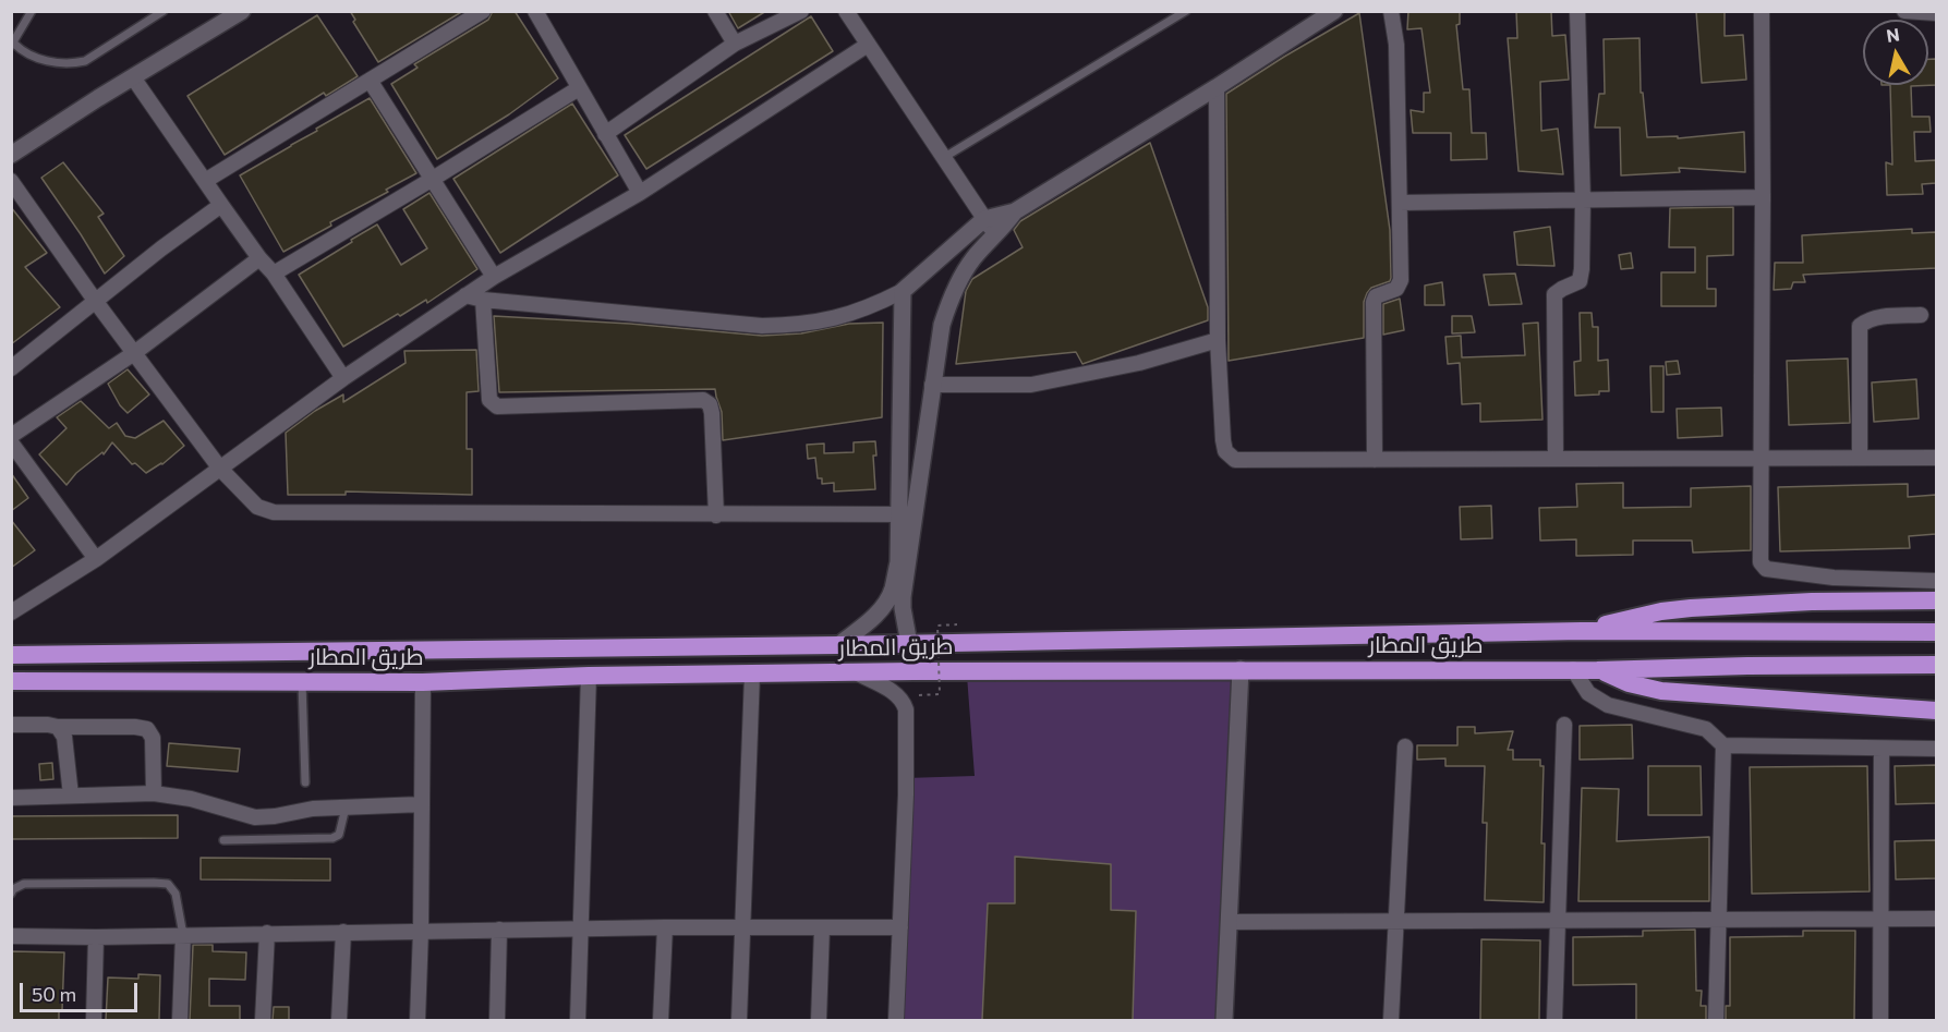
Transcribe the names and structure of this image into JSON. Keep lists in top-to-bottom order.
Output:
{
  "streets": {
    "highway": ["طريق المطار"]
  },
  "scale_bar": "50 m",
  "north": "top"
}
